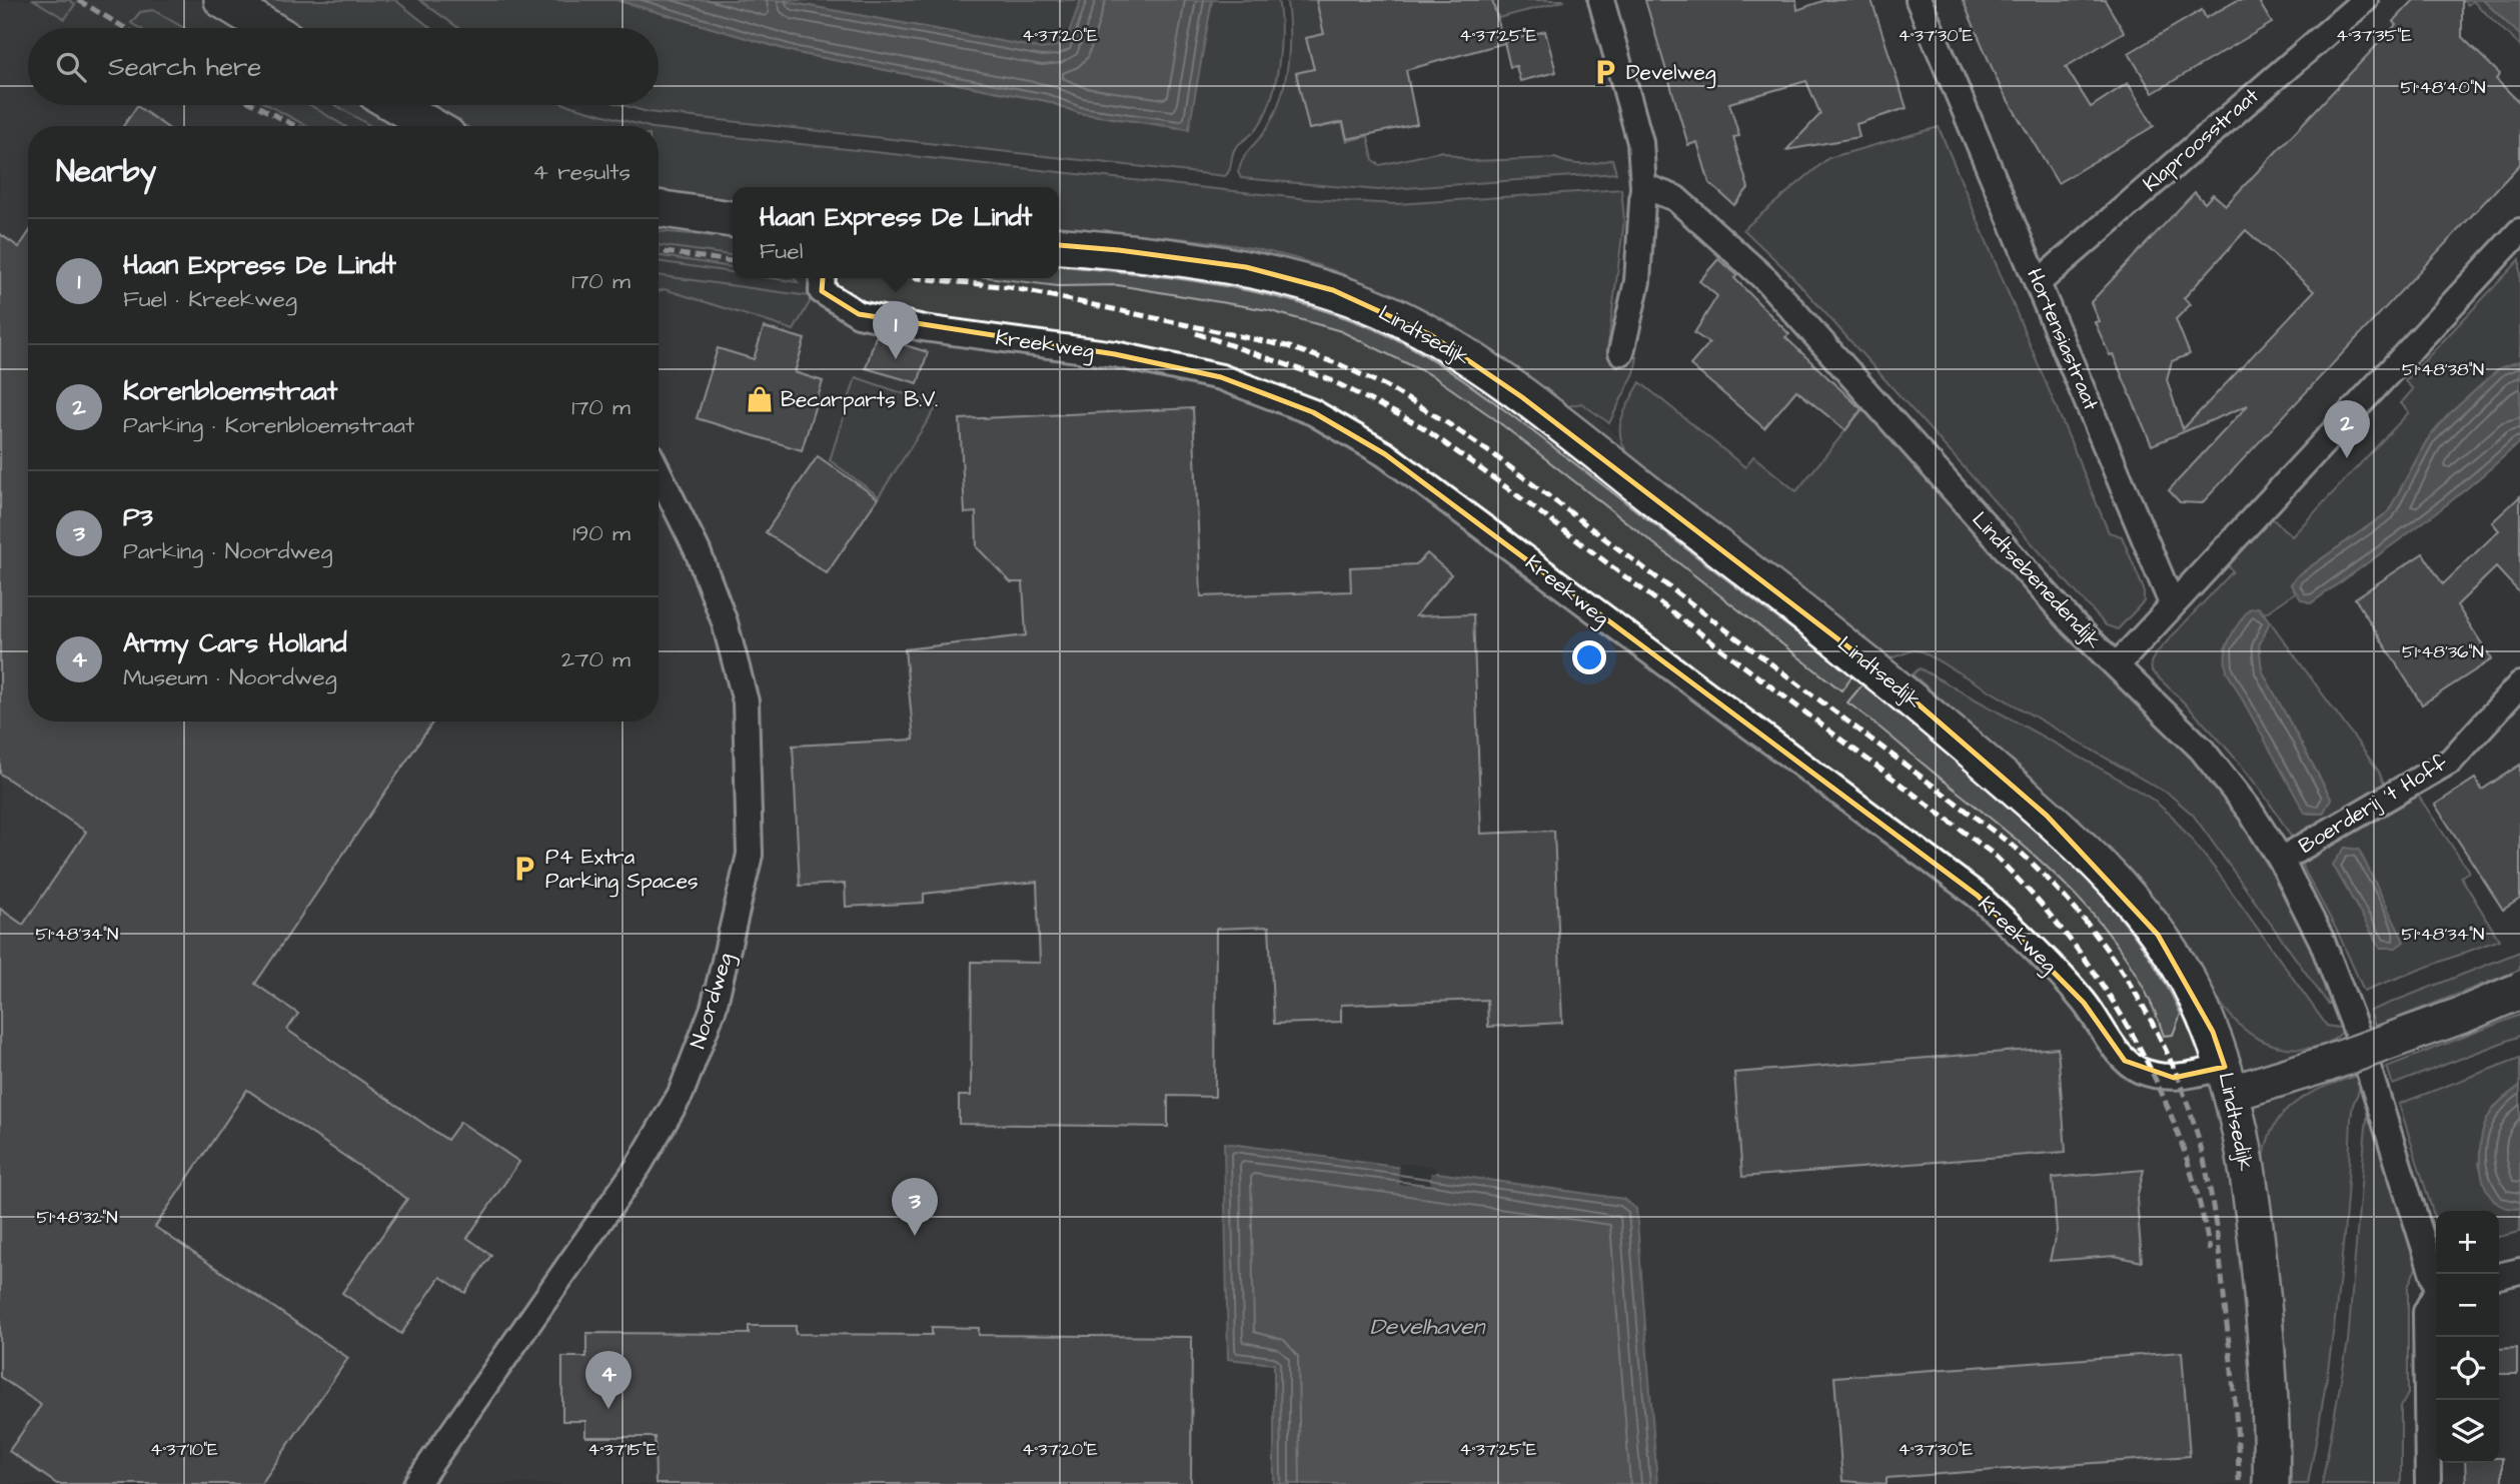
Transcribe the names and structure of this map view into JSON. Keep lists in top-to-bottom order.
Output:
{
  "streets": {
    "main road": ["Lindtsedijk"],
    "street": [
      "Klaproosstraat",
      "Hortensiastraat",
      "Kreekweg",
      "Lindtsebenedendijk",
      "Boerderij 't Hoff",
      "Noordweg"
    ]
  },
  "crossings": [
    ["Klaproosstraat", "Hortensiastraat"],
    ["Lindtsedijk", "Kreekweg"],
    ["Lindtsebenedendijk", "Boerderij 't Hoff"]
  ],
  "water": ["Develhaven"],
  "places": {
    "parking": ["Develweg", "P4 Extra Parking Spaces"],
    "shop": ["Becarparts B.V."]
  },
  "page": {
    "search": "Search here",
    "heading": ["Nearby", "4 results"],
    "popup": ["Haan Express De Lindt", "Fuel"],
    "list": [
      {
        "mark": "1",
        "name": "Haan Express De Lindt",
        "note": "Fuel · Kreekweg",
        "value": "170 m"
      },
      {
        "mark": "2",
        "name": "Korenbloemstraat",
        "note": "Parking · Korenbloemstraat",
        "value": "170 m"
      },
      {
        "mark": "3",
        "name": "P3",
        "note": "Parking · Noordweg",
        "value": "190 m"
      },
      {
        "mark": "4",
        "name": "Army Cars Holland",
        "note": "Museum · Noordweg",
        "value": "270 m"
      }
    ],
    "pins": [
      "1",
      "2",
      "3",
      "4"
    ],
    "map_buttons": ["+", "−"]
  },
  "coordinates": [
    "4°37'20\"E",
    "4°37'25\"E",
    "4°37'30\"E",
    "4°37'35\"E",
    "51°48'40\"N",
    "51°48'38\"N",
    "51°48'36\"N",
    "51°48'34\"N",
    "51°48'32\"N",
    "4°37'10\"E",
    "4°37'15\"E"
  ]
}
